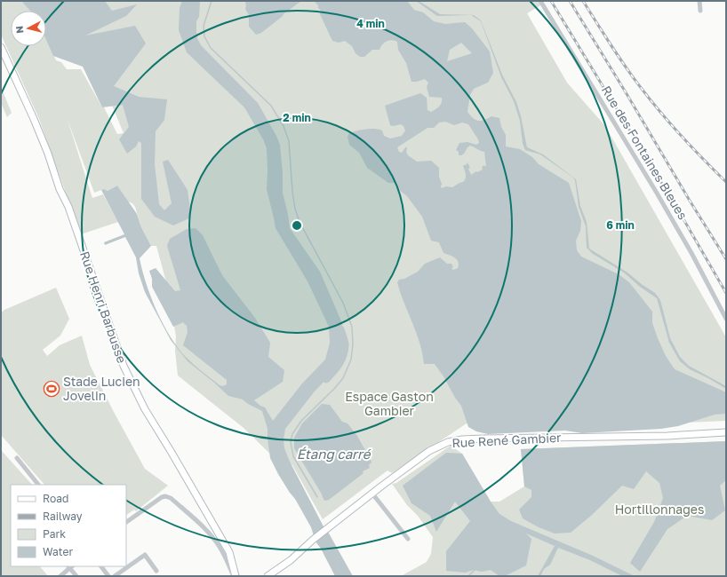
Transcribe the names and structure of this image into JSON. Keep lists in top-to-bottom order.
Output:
{
  "streets": {
    "street": ["Rue des Fontaines Bleues", "Rue Henri Barbusse", "Rue René Gambier"]
  },
  "water": ["Étang carré"],
  "parks": ["Espace Gaston Gambier", "Hortillonnages"],
  "places": {
    "sports": ["Stade Lucien Jovelin"]
  },
  "legend": [
    "Road",
    "Railway",
    "Park",
    "Water"
  ],
  "north": "left",
  "rings": ["4 min", "2 min", "6 min"]
}
